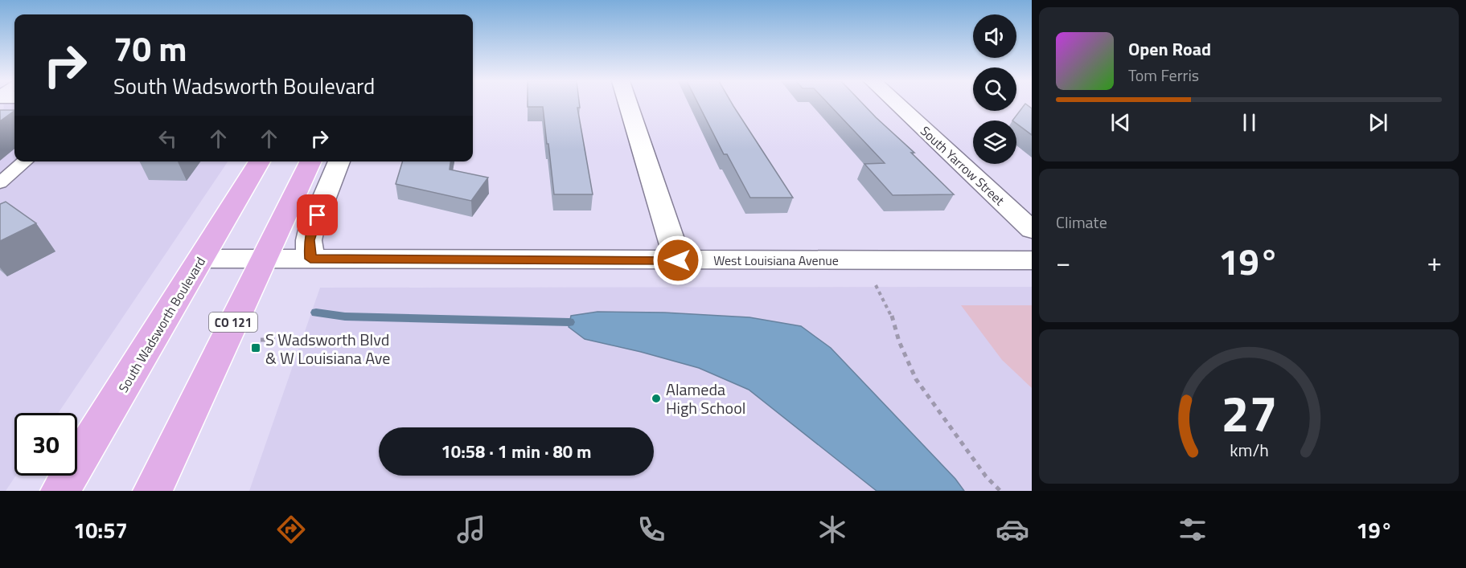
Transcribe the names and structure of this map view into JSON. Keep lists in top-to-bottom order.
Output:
{
  "streets": {
    "main road": ["CO 121", "South Wadsworth Boulevard"],
    "street": ["South Yarrow Street", "West Louisiana Avenue"]
  },
  "crossings": [
    ["West Louisiana Avenue", "CO 121"],
    ["West Louisiana Avenue", "South Wadsworth Boulevard"]
  ],
  "places": {
    "transit": ["S Wadsworth Blvd & W Louisiana Ave"],
    "other": ["Alameda High School"]
  },
  "page": {
    "turn": ["70 m", "South Wadsworth Boulevard"],
    "song": ["Open Road", "Tom Ferris"],
    "tile": "Climate",
    "heat": ["−", "19°", "+"],
    "limit": "30",
    "trip": "10:58 · 1 min · 80 m",
    "tabs": ["10:57", "19°"],
    "gauge": ["27", "km/h"]
  }
}
